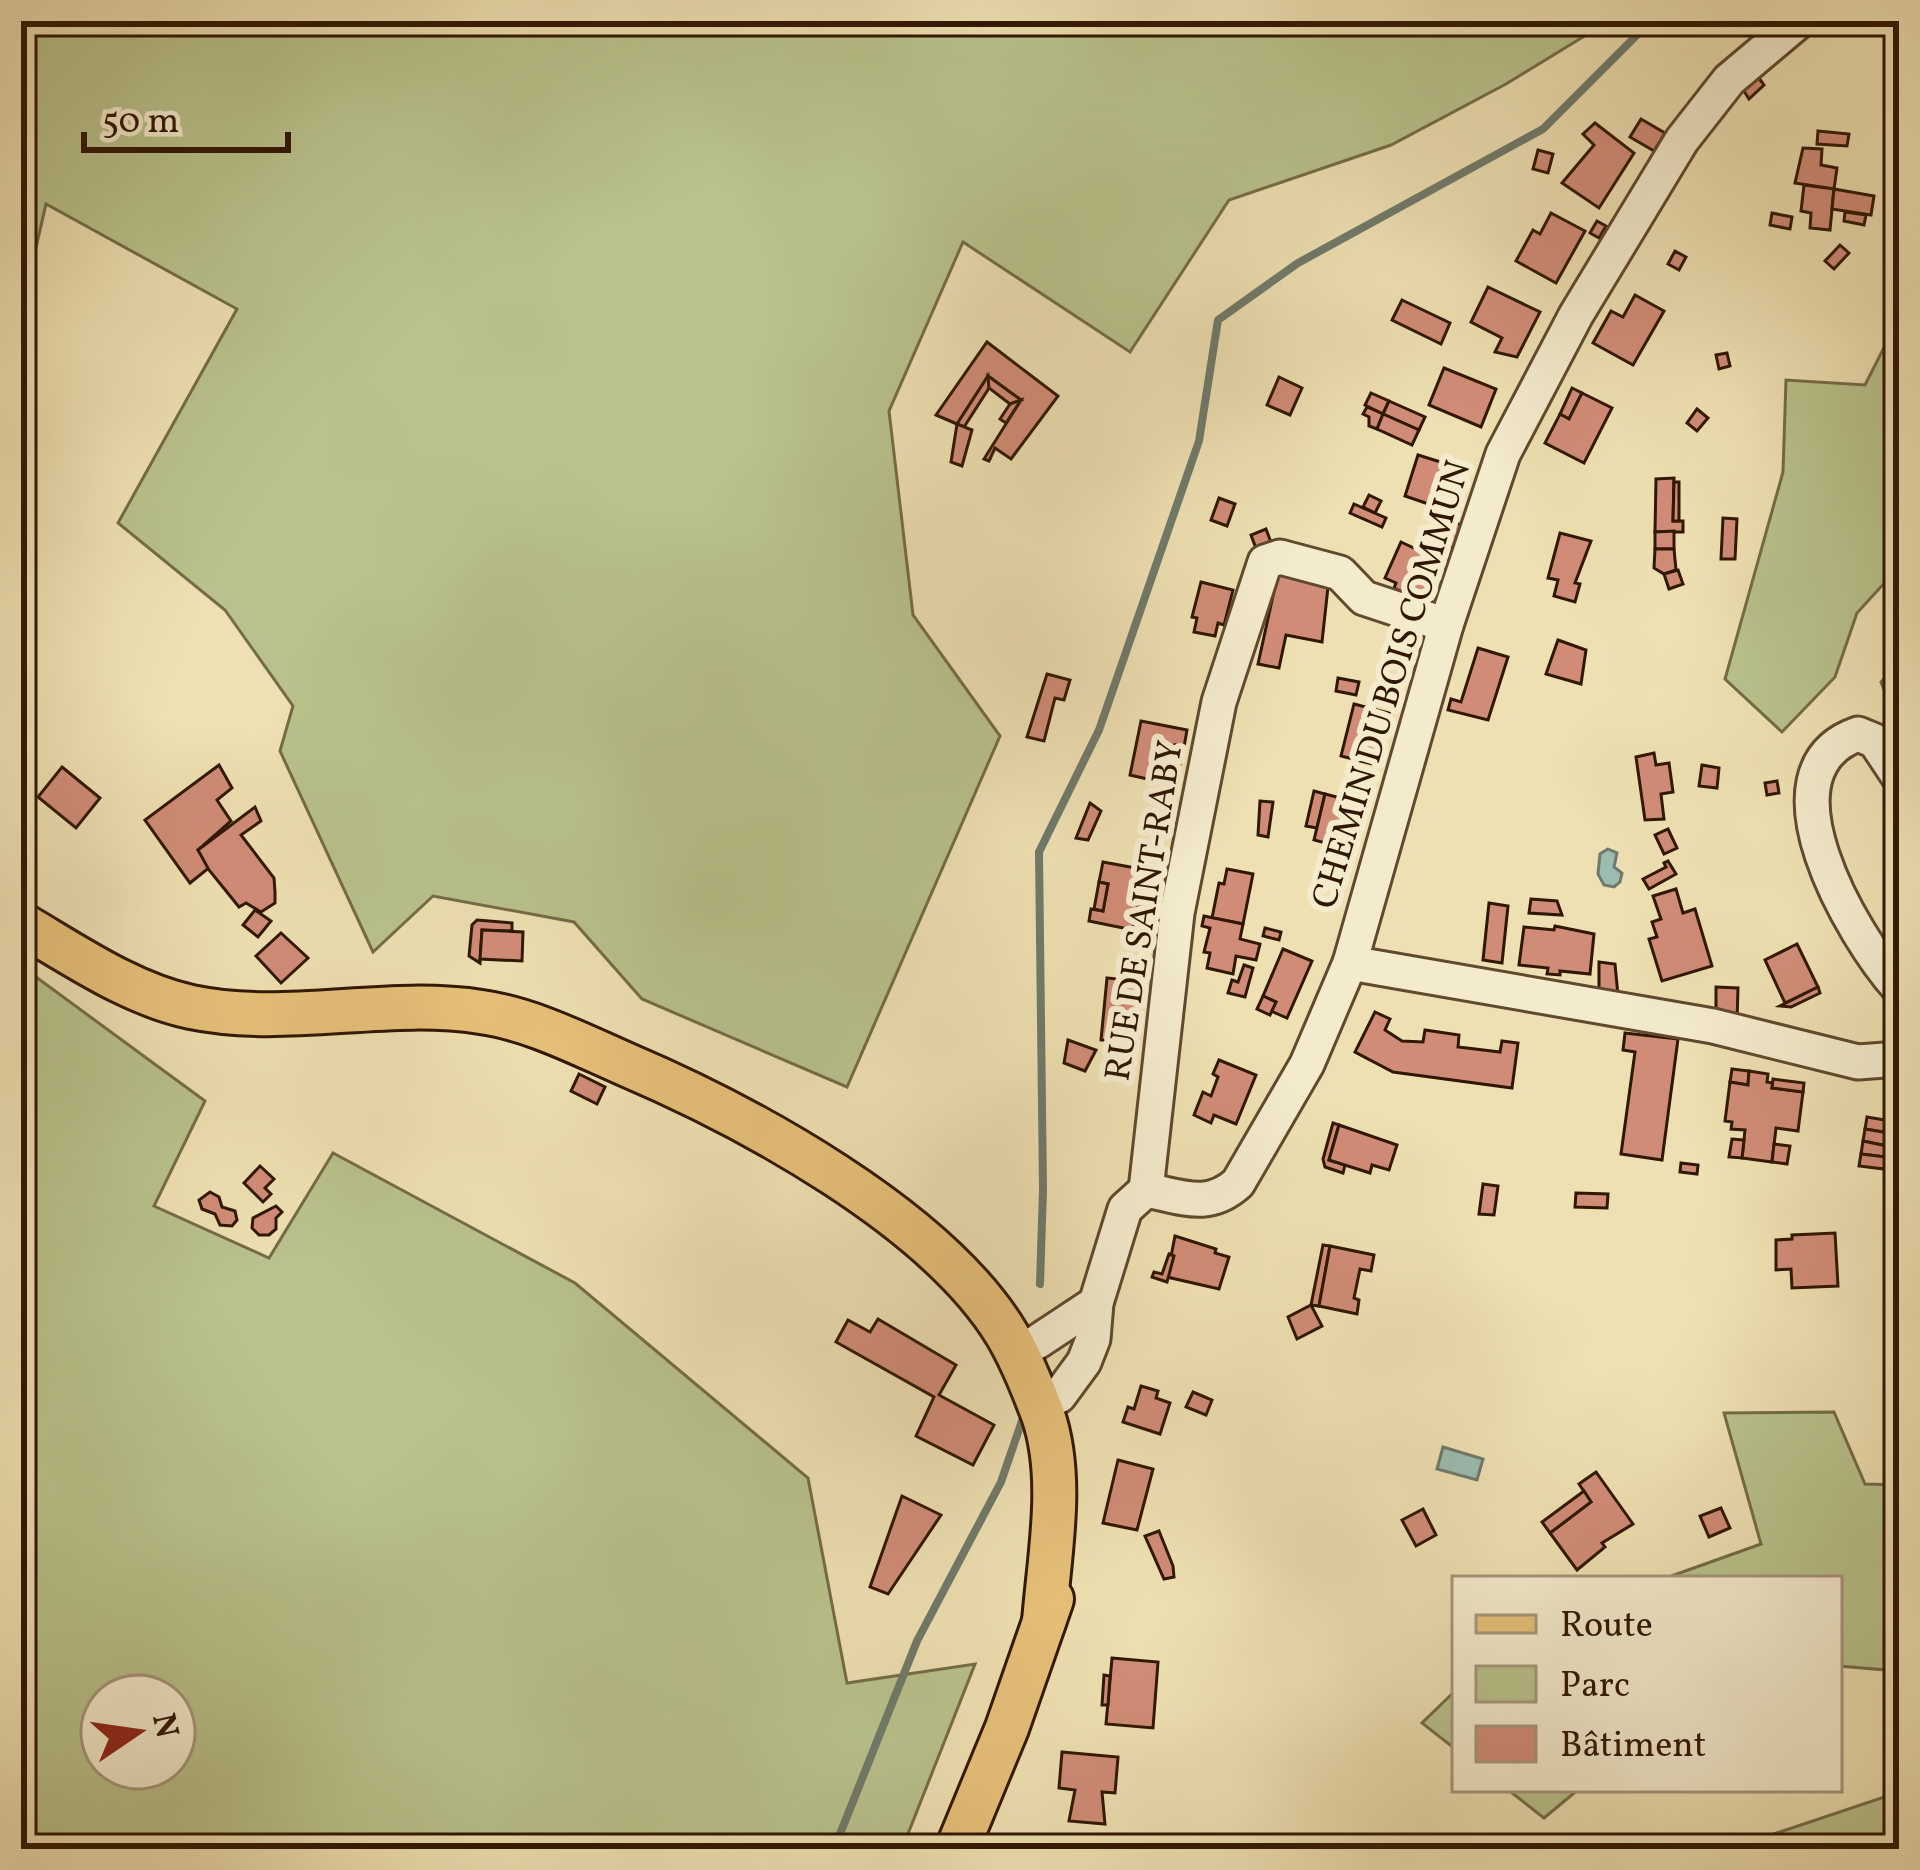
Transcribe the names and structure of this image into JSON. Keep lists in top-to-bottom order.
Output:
{
  "streets": {
    "street": ["CHEMIN DU BOIS COMMUN", "RUE DE SAINT-RABY"]
  },
  "crossings": [
    ["CHEMIN DU BOIS COMMUN", "RUE DE SAINT-RABY"]
  ],
  "legend": ["Route", "Parc", "Bâtiment"],
  "scale_bar": "50 m",
  "north": "right"
}
